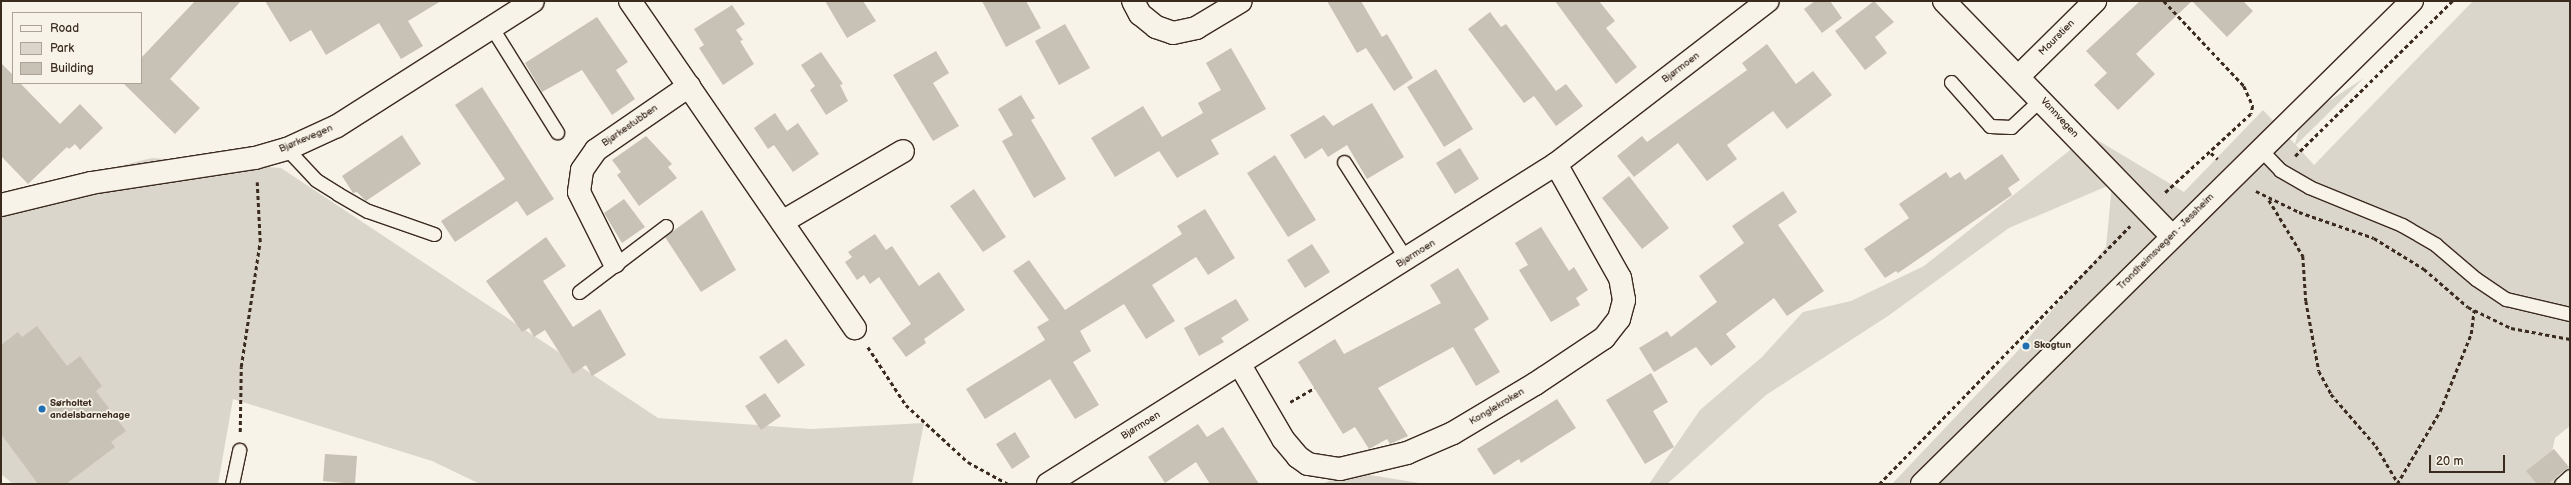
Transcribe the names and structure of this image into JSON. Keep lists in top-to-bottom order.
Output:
{
  "streets": {
    "street": [
      "Maurstien",
      "Bjørmoen",
      "Vannvegen",
      "Bjørkestubben",
      "Bjørkevegen",
      "Trondheimsvegen - Jessheim",
      "Konglekroken"
    ]
  },
  "crossings": [
    ["Maurstien", "Vannvegen"],
    ["Bjørmoen", "Konglekroken"],
    ["Vannvegen", "Trondheimsvegen - Jessheim"]
  ],
  "places": ["Skogtun", "Sørholtet andelsbarnehage"],
  "legend": ["Road", "Park", "Building"],
  "scale_bar": "20 m"
}
